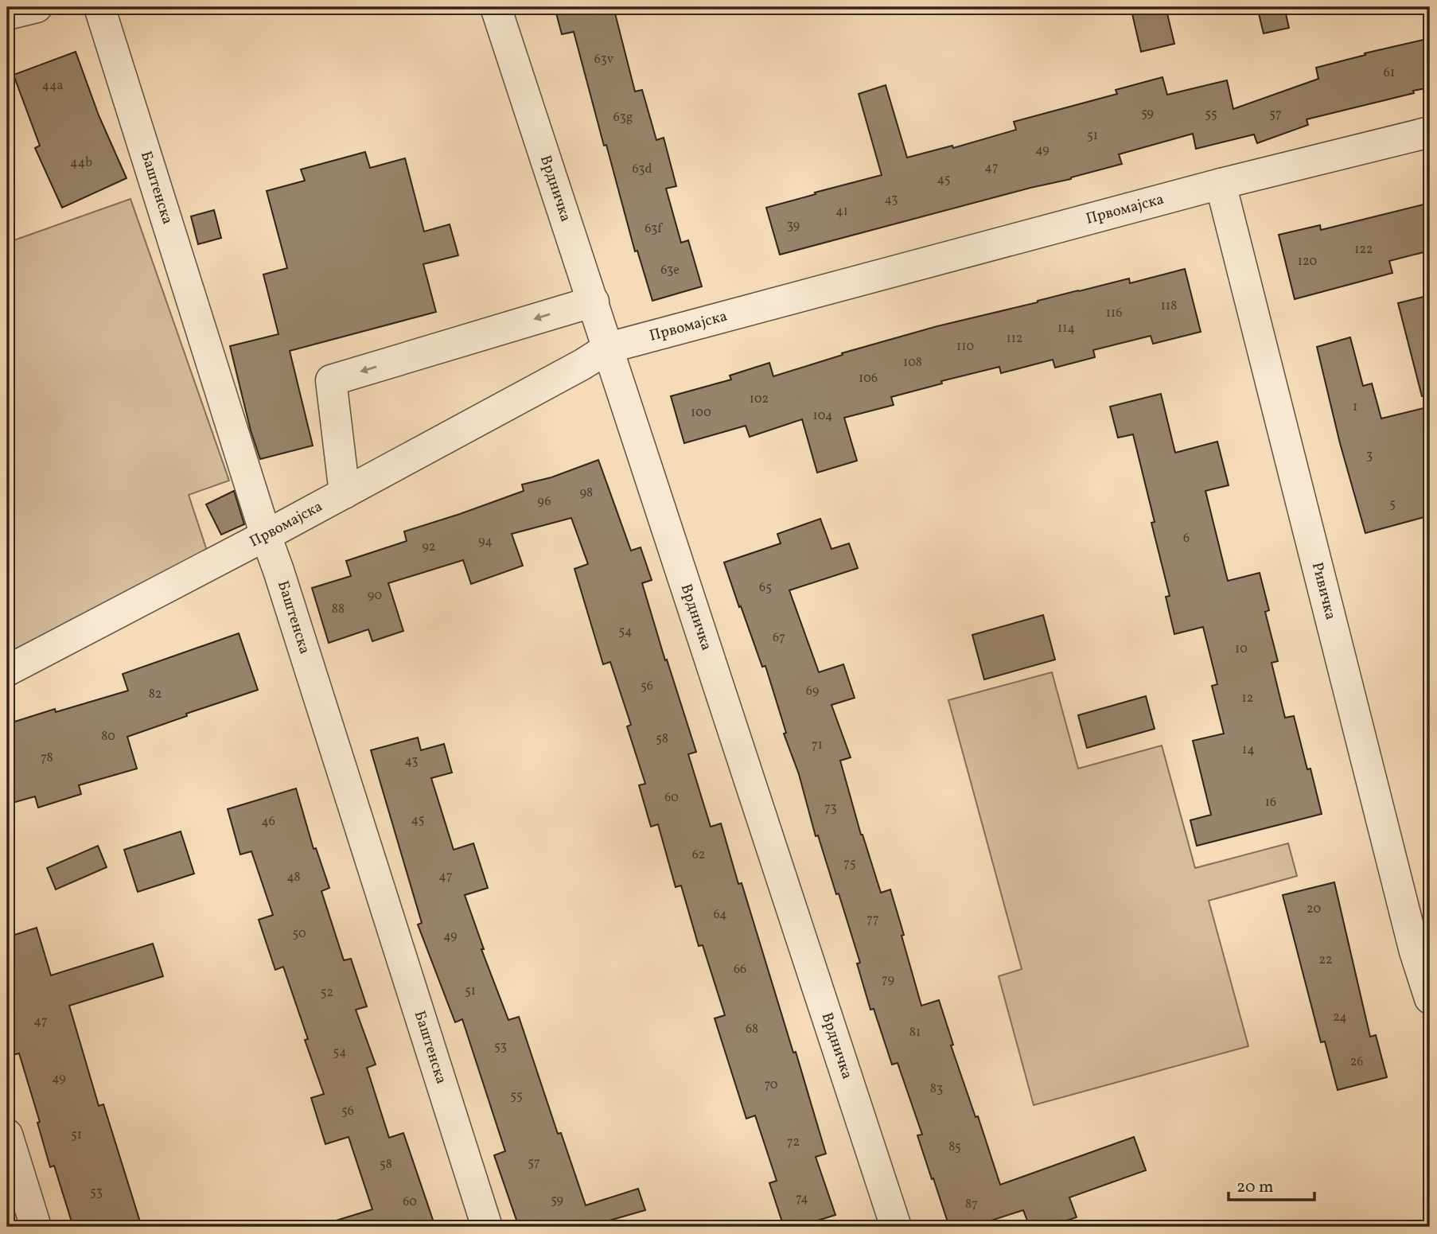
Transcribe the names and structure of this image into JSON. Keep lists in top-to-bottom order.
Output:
{
  "streets": {
    "street": [
      "Баштенска",
      "Врдничка",
      "Првомајска",
      "Ривичка"
    ]
  },
  "crossings": [
    ["Баштенска", "Првомајска"],
    ["Врдничка", "Првомајска"],
    ["Првомајска", "Ривичка"]
  ],
  "house_numbers": [
    "63v",
    "61",
    "44a",
    "59",
    "55",
    "57",
    "63g",
    "51",
    "49",
    "44b",
    "47",
    "63d",
    "45",
    "43",
    "41",
    "39",
    "63f",
    "122",
    "120",
    "63e",
    "118",
    "116",
    "114",
    "112",
    "110",
    "108",
    "106",
    "102",
    "1",
    "100",
    "104",
    "3",
    "98",
    "96",
    "5",
    "6",
    "94",
    "92",
    "65",
    "90",
    "88",
    "54",
    "67",
    "10",
    "56",
    "69",
    "82",
    "12",
    "80",
    "58",
    "71",
    "14",
    "78",
    "43",
    "60",
    "16",
    "73",
    "45",
    "46",
    "62",
    "75",
    "47",
    "48",
    "20",
    "64",
    "77",
    "50",
    "49",
    "22",
    "66",
    "79",
    "51",
    "52",
    "24",
    "47",
    "68",
    "81",
    "53",
    "54",
    "26",
    "49",
    "70",
    "83",
    "55",
    "56",
    "51",
    "72",
    "85",
    "57",
    "58",
    "53",
    "74",
    "59",
    "60",
    "87"
  ],
  "scale_bar": "20 m"
}
